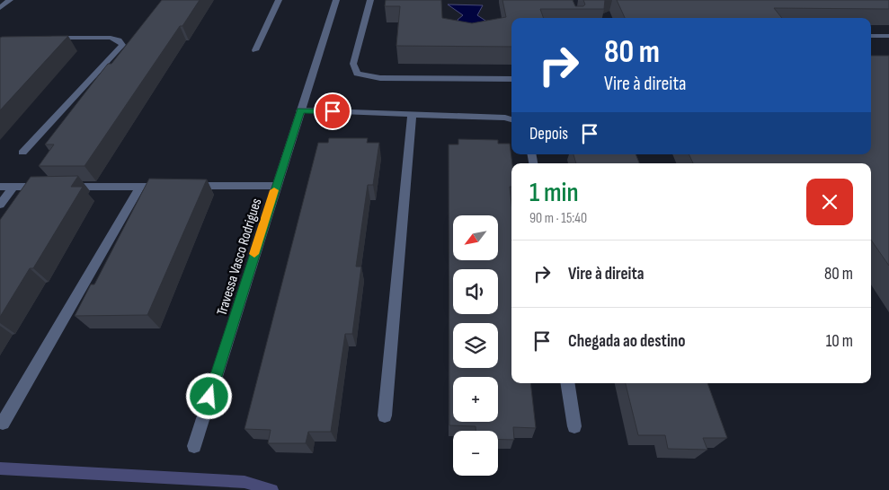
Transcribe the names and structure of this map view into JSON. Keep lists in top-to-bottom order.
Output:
{
  "streets": {
    "street": ["Travessa Vasco Rodrigues"]
  },
  "north": "bottom left",
  "page": {
    "turn": ["80 m", "Vire à direita"],
    "then": "Depois",
    "heading": ["1 min", "90 m · 15:40"],
    "map_buttons": ["+", "−"],
    "list": [
      {
        "name": "Vire à direita",
        "value": "80 m"
      },
      {
        "name": "Chegada ao destino",
        "value": "10 m"
      }
    ]
  }
}
